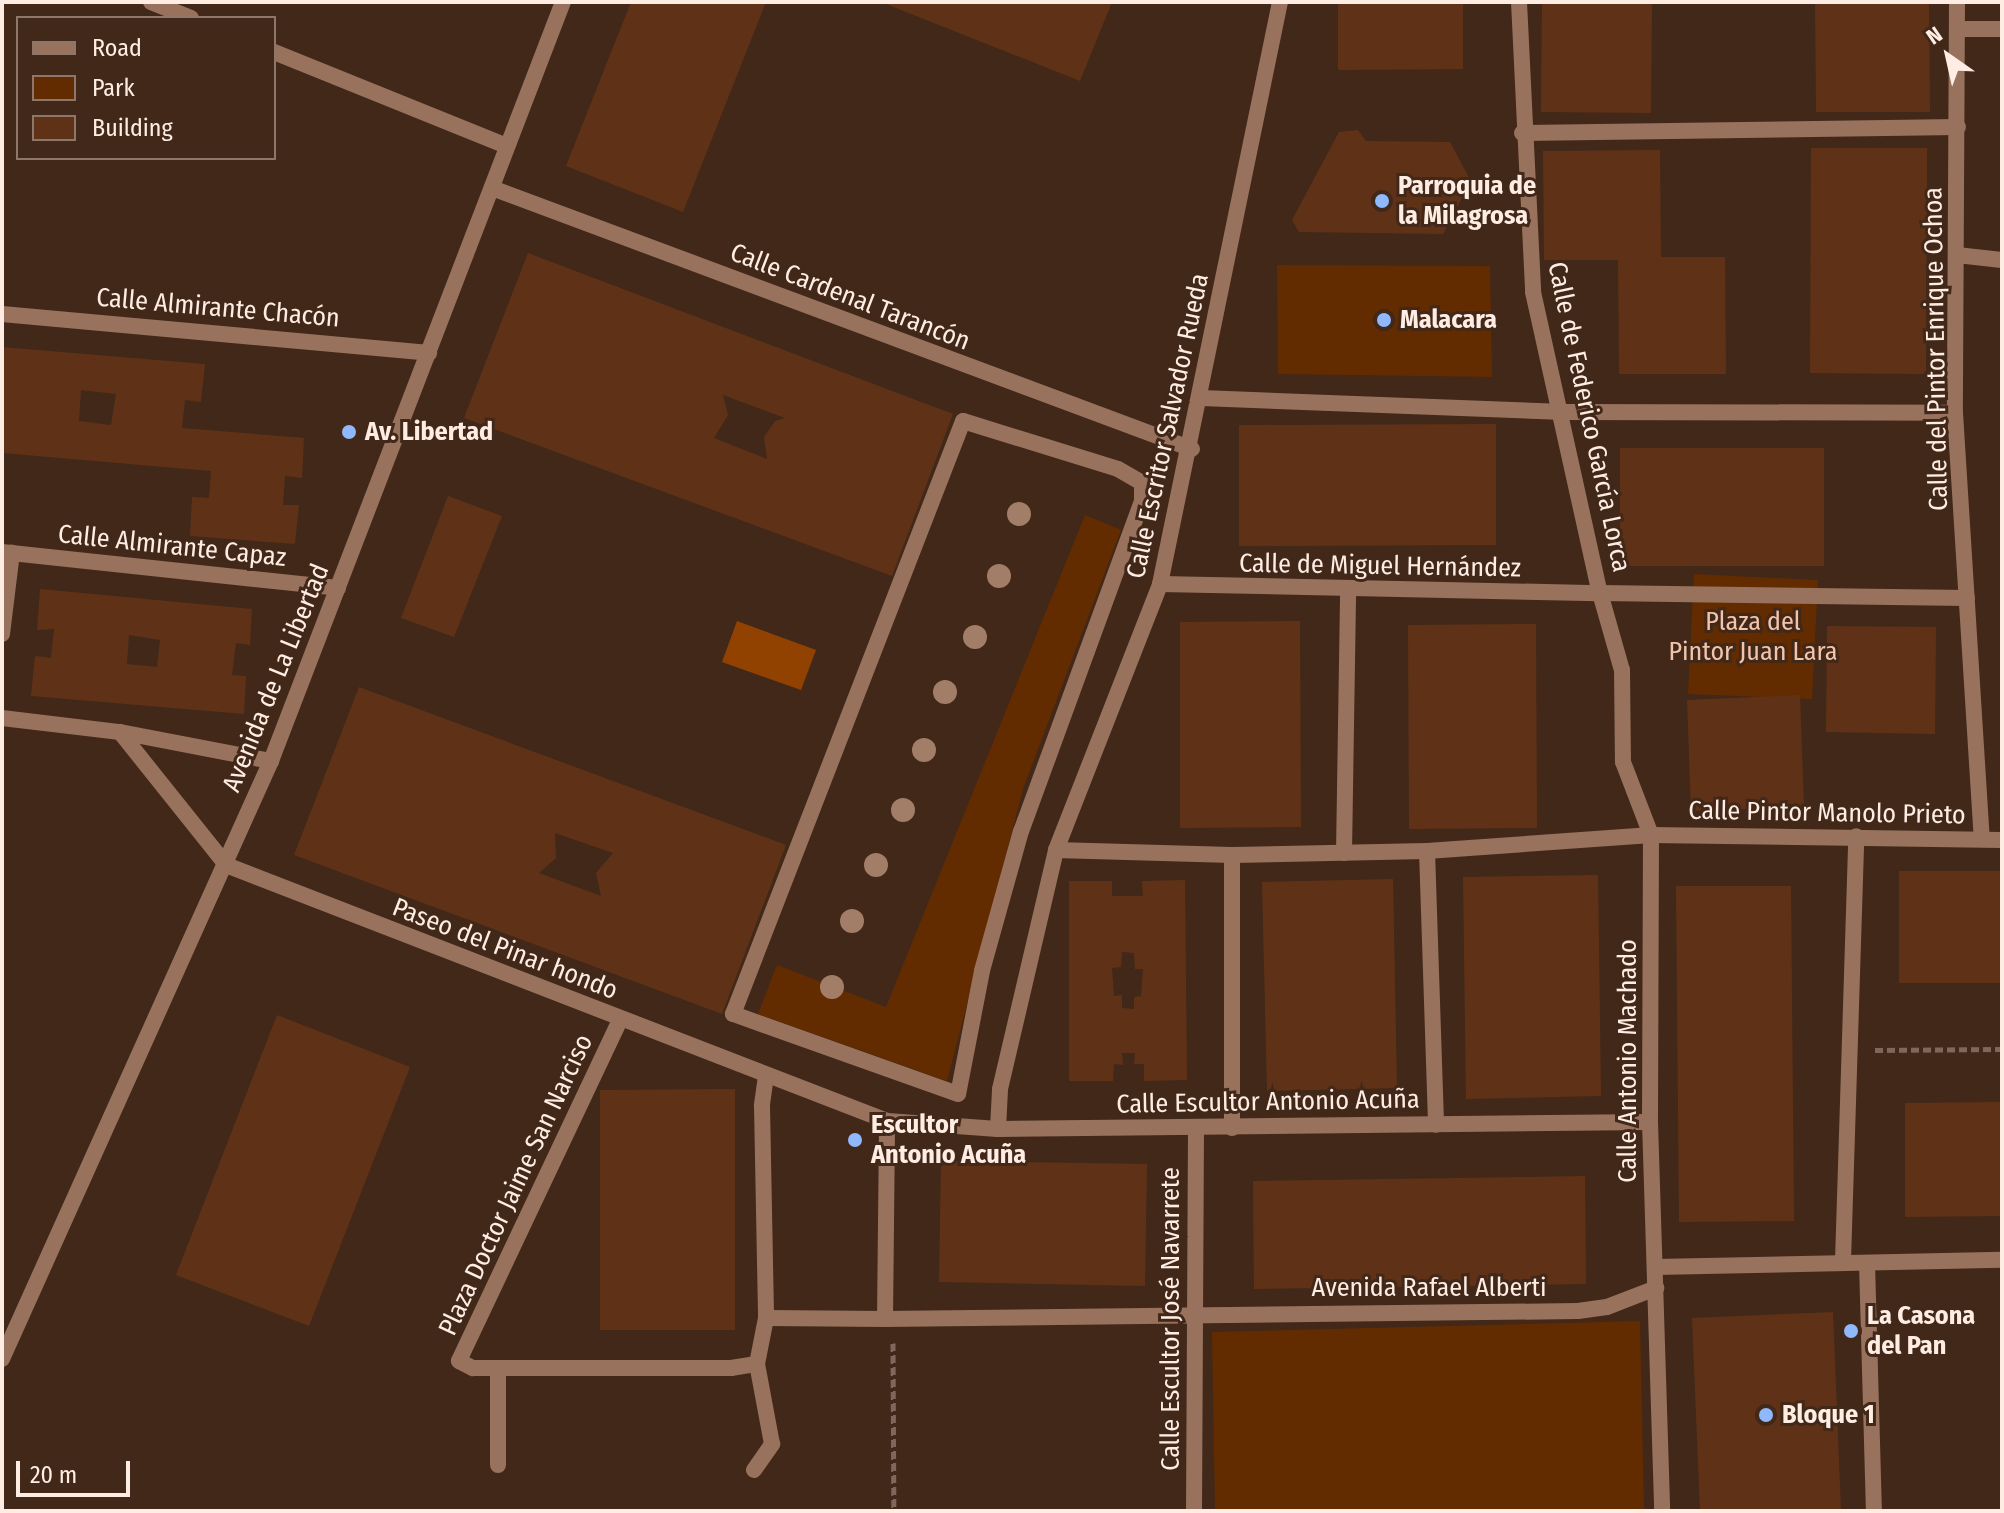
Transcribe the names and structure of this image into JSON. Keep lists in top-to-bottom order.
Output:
{
  "streets": {
    "street": [
      "Calle Cardenal Tarancón",
      "Calle Almirante Chacón",
      "Calle del Pintor Enrique Ochoa",
      "Calle de Federico García Lorca",
      "Calle Escritor Salvador Rueda",
      "Calle Almirante Capaz",
      "Calle de Miguel Hernández",
      "Avenida de La Libertad",
      "Calle Pintor Manolo Prieto",
      "Paseo del Pinar hondo",
      "Calle Antonio Machado",
      "Calle Escultor Antonio Acuña",
      "Plaza Doctor Jaime San Narciso",
      "Avenida Rafael Alberti",
      "Calle Escultor José Navarrete"
    ]
  },
  "crossings": [
    ["Calle Cardenal Tarancón", "Calle Escritor Salvador Rueda"],
    ["Calle Cardenal Tarancón", "Avenida de La Libertad"],
    ["Calle Almirante Chacón", "Avenida de La Libertad"],
    ["Calle del Pintor Enrique Ochoa", "Calle de Miguel Hernández"],
    ["Calle del Pintor Enrique Ochoa", "Calle Pintor Manolo Prieto"],
    ["Calle de Federico García Lorca", "Calle de Miguel Hernández"],
    ["Calle de Federico García Lorca", "Calle Pintor Manolo Prieto"],
    ["Calle de Federico García Lorca", "Calle Antonio Machado"],
    ["Calle Escritor Salvador Rueda", "Calle de Miguel Hernández"],
    ["Calle Escritor Salvador Rueda", "Calle Pintor Manolo Prieto"],
    ["Calle Escritor Salvador Rueda", "Calle Escultor Antonio Acuña"],
    ["Calle Almirante Capaz", "Avenida de La Libertad"],
    ["Avenida de La Libertad", "Paseo del Pinar hondo"],
    ["Calle Pintor Manolo Prieto", "Calle Antonio Machado"],
    ["Paseo del Pinar hondo", "Calle Escultor Antonio Acuña"],
    ["Paseo del Pinar hondo", "Plaza Doctor Jaime San Narciso"],
    ["Calle Antonio Machado", "Calle Escultor Antonio Acuña"],
    ["Calle Antonio Machado", "Avenida Rafael Alberti"],
    ["Calle Escultor Antonio Acuña", "Calle Escultor José Navarrete"],
    ["Avenida Rafael Alberti", "Calle Escultor José Navarrete"]
  ],
  "parks": ["Plaza del Pintor Juan Lara"],
  "places": [
    "Parroquia de la Milagrosa",
    "Malacara",
    "Av. Libertad",
    "Escultor Antonio Acuña",
    "La Casona del Pan",
    "Bloque 1"
  ],
  "legend": ["Road", "Park", "Building"],
  "scale_bar": "20 m",
  "north": "top left"
}
